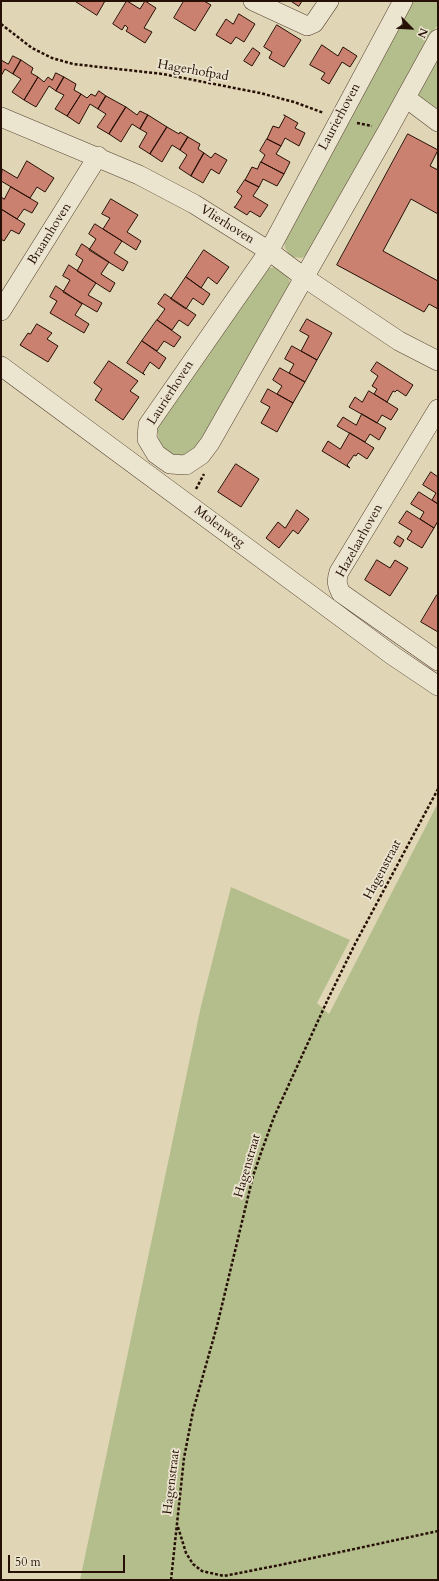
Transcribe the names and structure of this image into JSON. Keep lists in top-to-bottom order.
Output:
{
  "streets": {
    "street": [
      "Laurierhoven",
      "Vlierhoven",
      "Braamhoven",
      "Molenweg",
      "Hazelaarhoven"
    ],
    "path": ["Hagerhofpad", "Hagenstraat"]
  },
  "crossings": [
    ["Hagerhofpad", "Laurierhoven"],
    ["Laurierhoven", "Vlierhoven"],
    ["Vlierhoven", "Braamhoven"]
  ],
  "scale_bar": "50 m",
  "north": "bottom right"
}
